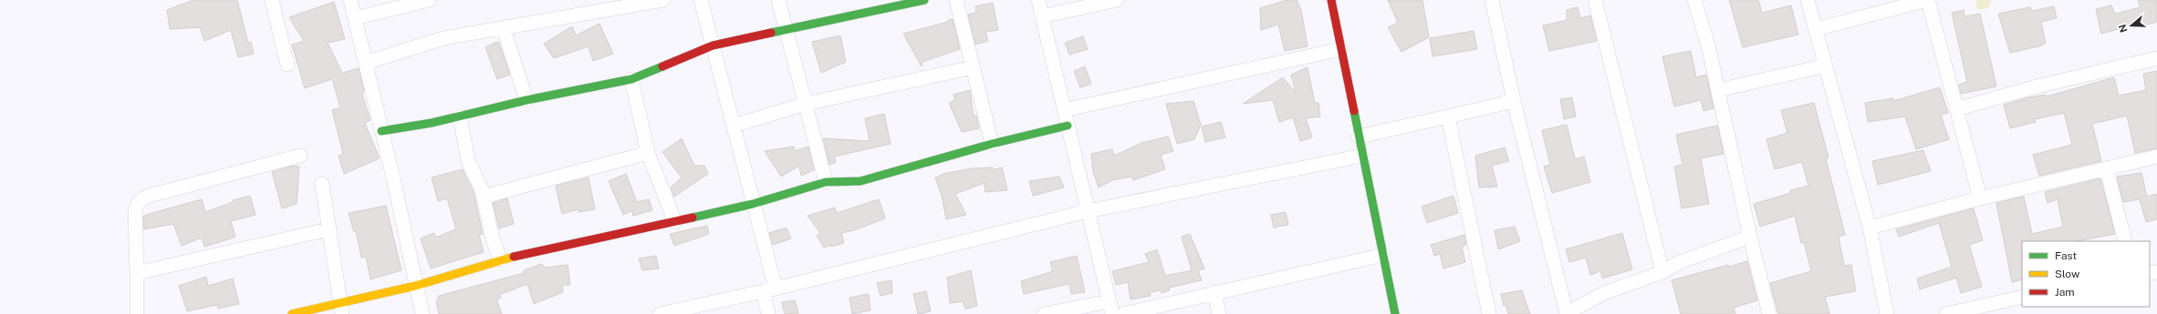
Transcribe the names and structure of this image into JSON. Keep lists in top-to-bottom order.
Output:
{
  "legend": ["Fast", "Slow", "Jam"],
  "north": "left"
}
